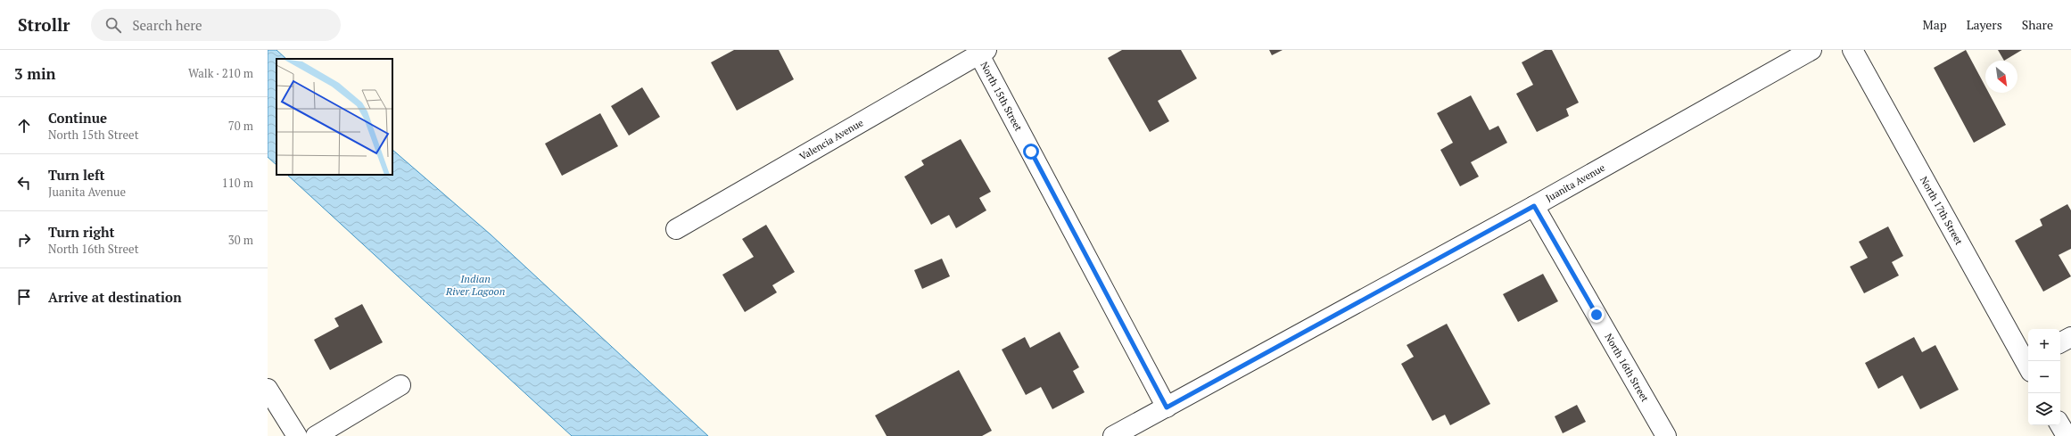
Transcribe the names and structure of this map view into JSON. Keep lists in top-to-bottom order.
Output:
{
  "streets": {
    "street": [
      "North 15th Street",
      "Valencia Avenue",
      "Juanita Avenue",
      "North 17th Street",
      "North 16th Street"
    ]
  },
  "crossings": [
    ["North 15th Street", "Valencia Avenue"],
    ["North 15th Street", "Juanita Avenue"],
    ["Juanita Avenue", "North 16th Street"]
  ],
  "water": ["Indian River Lagoon"],
  "north": "bottom right",
  "page": {
    "header": "Strollr",
    "search": "Search here",
    "nav": ["Map", "Layers", "Share"],
    "heading": ["3 min", "Walk · 210 m"],
    "list": [
      ["Continue", "North 15th Street", "70 m"],
      ["Turn left", "Juanita Avenue", "110 m"],
      ["Turn right", "North 16th Street", "30 m"],
      "Arrive at destination"
    ],
    "map_buttons": ["+", "−"]
  }
}
